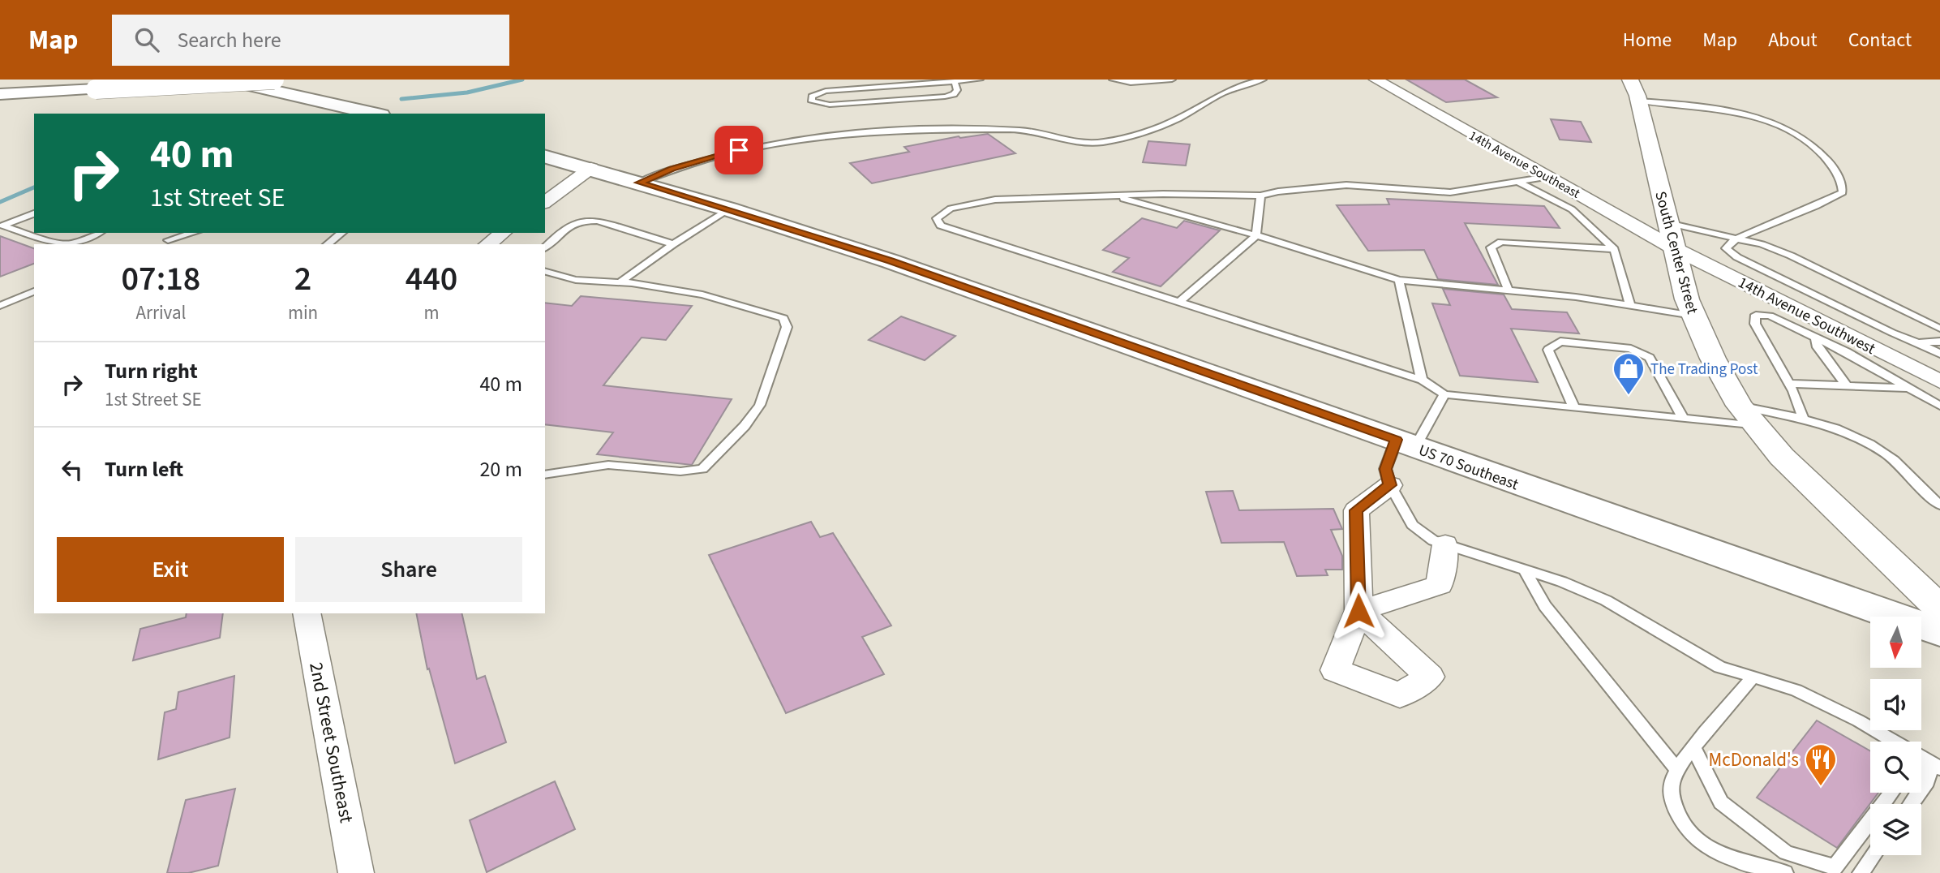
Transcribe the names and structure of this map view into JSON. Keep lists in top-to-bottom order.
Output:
{
  "streets": {
    "main road": ["US 70 Southeast"],
    "street": [
      "14th Avenue Southeast",
      "South Center Street",
      "14th Avenue Southwest",
      "2nd Street Southeast"
    ]
  },
  "crossings": [
    ["14th Avenue Southeast", "South Center Street"],
    ["14th Avenue Southeast", "14th Avenue Southwest"],
    ["South Center Street", "14th Avenue Southwest"]
  ],
  "places": {
    "shop": ["The Trading Post"],
    "restaurant": ["McDonald's"]
  },
  "north": "bottom",
  "page": {
    "header": "Map",
    "search": "Search here",
    "nav": [
      "Home",
      "Map",
      "About",
      "Contact"
    ],
    "turn": ["40 m", "1st Street SE"],
    "eta": [
      "07:18",
      "Arrival",
      "2",
      "min",
      "440",
      "m"
    ],
    "list": [
      {
        "name": "Turn right",
        "note": "1st Street SE",
        "value": "40 m"
      },
      {
        "name": "Turn left",
        "value": "20 m"
      }
    ],
    "buttons": ["Exit", "Share"]
  }
}
